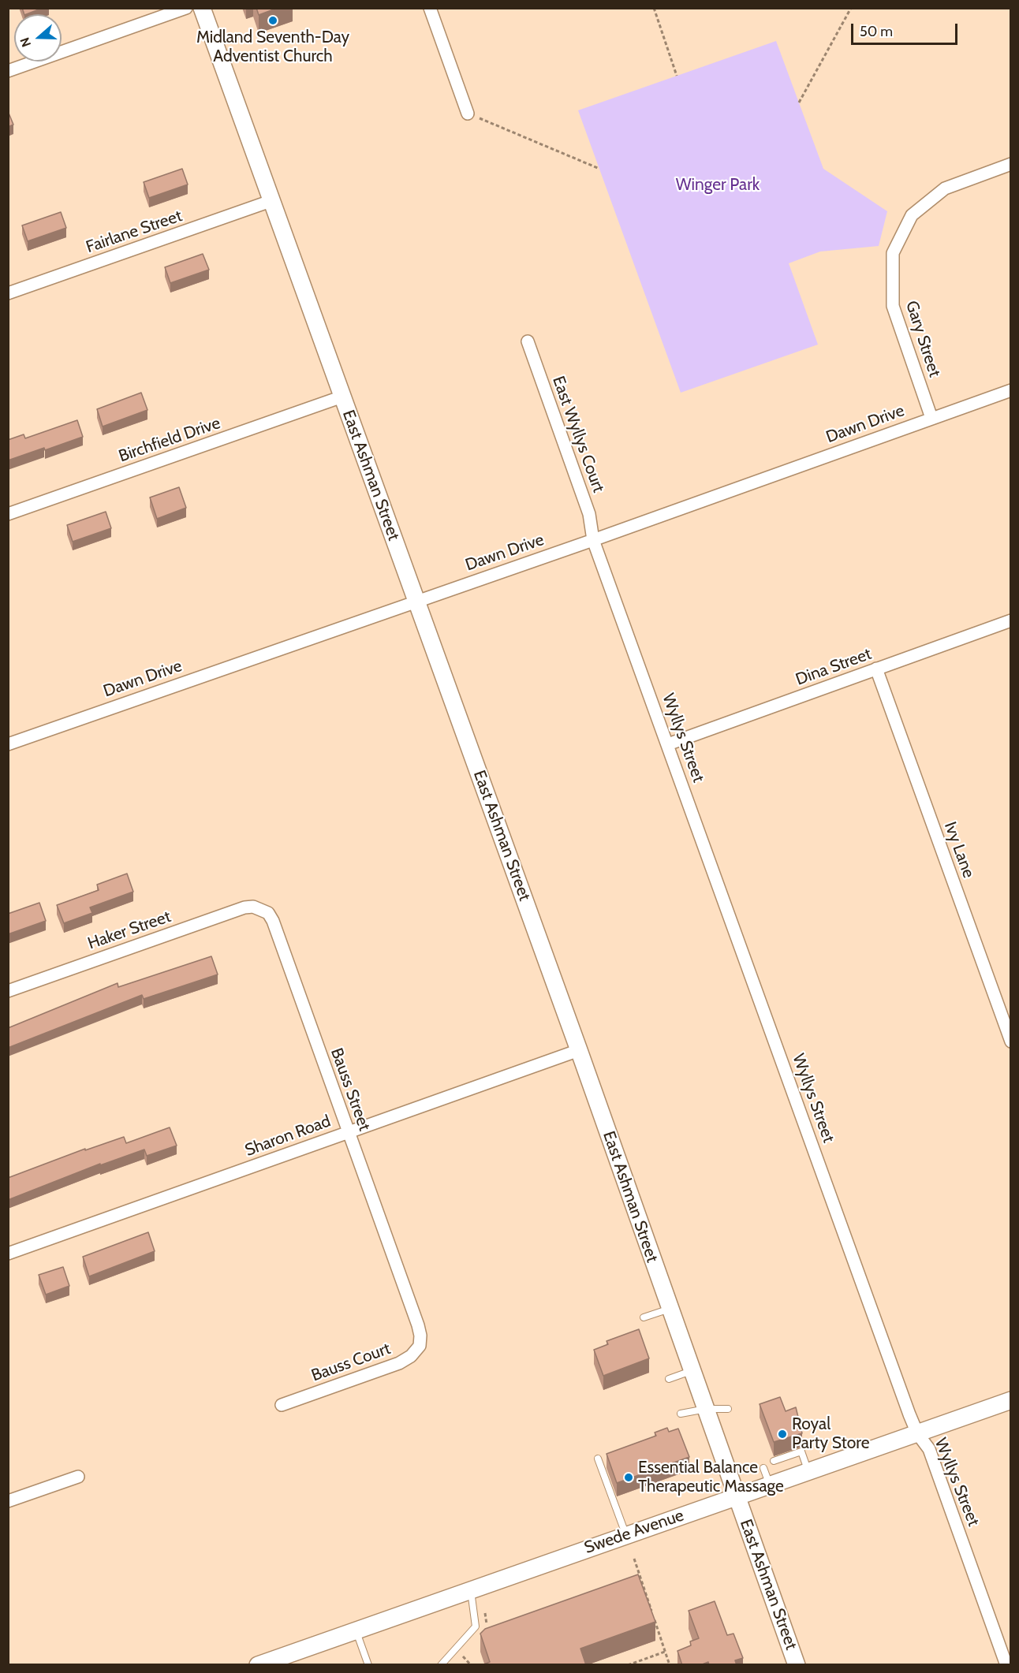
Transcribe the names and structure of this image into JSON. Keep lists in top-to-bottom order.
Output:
{
  "streets": {
    "street": [
      "Fairlane Street",
      "Gary Street",
      "Dawn Drive",
      "East Wyllys Court",
      "Birchfield Drive",
      "East Ashman Street",
      "Dina Street",
      "Wyllys Street",
      "Ivy Lane",
      "Haker Street",
      "Bauss Street",
      "Sharon Road",
      "Bauss Court",
      "Swede Avenue"
    ]
  },
  "crossings": [
    ["Fairlane Street", "East Ashman Street"],
    ["Gary Street", "Dawn Drive"],
    ["Dawn Drive", "East Wyllys Court"],
    ["Dawn Drive", "East Ashman Street"],
    ["Dawn Drive", "Wyllys Street"],
    ["East Wyllys Court", "Wyllys Street"],
    ["Birchfield Drive", "East Ashman Street"],
    ["East Ashman Street", "Sharon Road"],
    ["East Ashman Street", "Swede Avenue"],
    ["Dina Street", "Wyllys Street"],
    ["Dina Street", "Ivy Lane"],
    ["Wyllys Street", "Swede Avenue"],
    ["Haker Street", "Bauss Street"],
    ["Bauss Street", "Sharon Road"],
    ["Bauss Street", "Bauss Court"]
  ],
  "parks": ["Winger Park"],
  "places": ["Midland Seventh-Day Adventist Church", "Royal Party Store", "Essential Balance Therapeutic Massage"],
  "scale_bar": "50 m",
  "north": "left"
}
